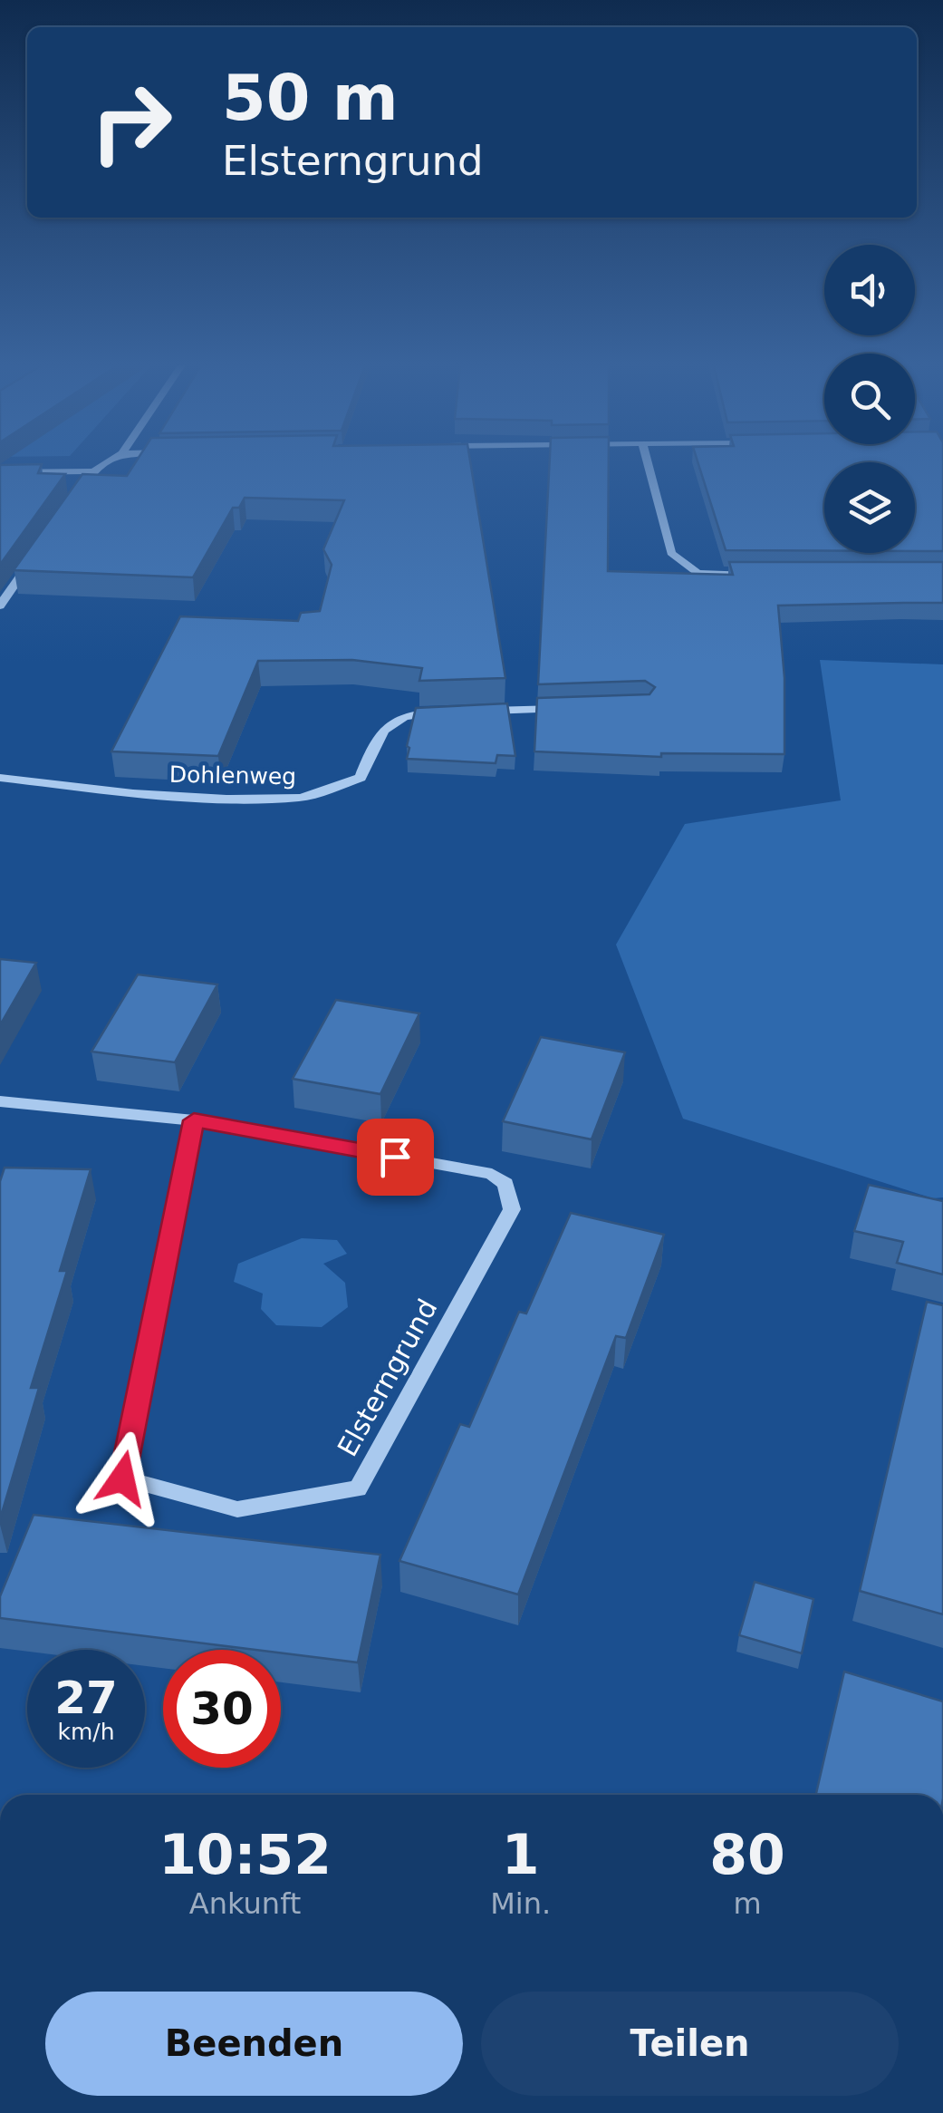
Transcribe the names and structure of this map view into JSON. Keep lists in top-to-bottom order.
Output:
{
  "streets": {
    "street": ["Dohlenweg", "Elsterngrund"]
  },
  "page": {
    "turn": ["50 m", "Elsterngrund"],
    "speed": "27 km/h",
    "limit": "30",
    "eta": [
      "10:52",
      "Ankunft",
      "1",
      "Min.",
      "80",
      "m"
    ],
    "buttons": ["Beenden", "Teilen"]
  }
}
